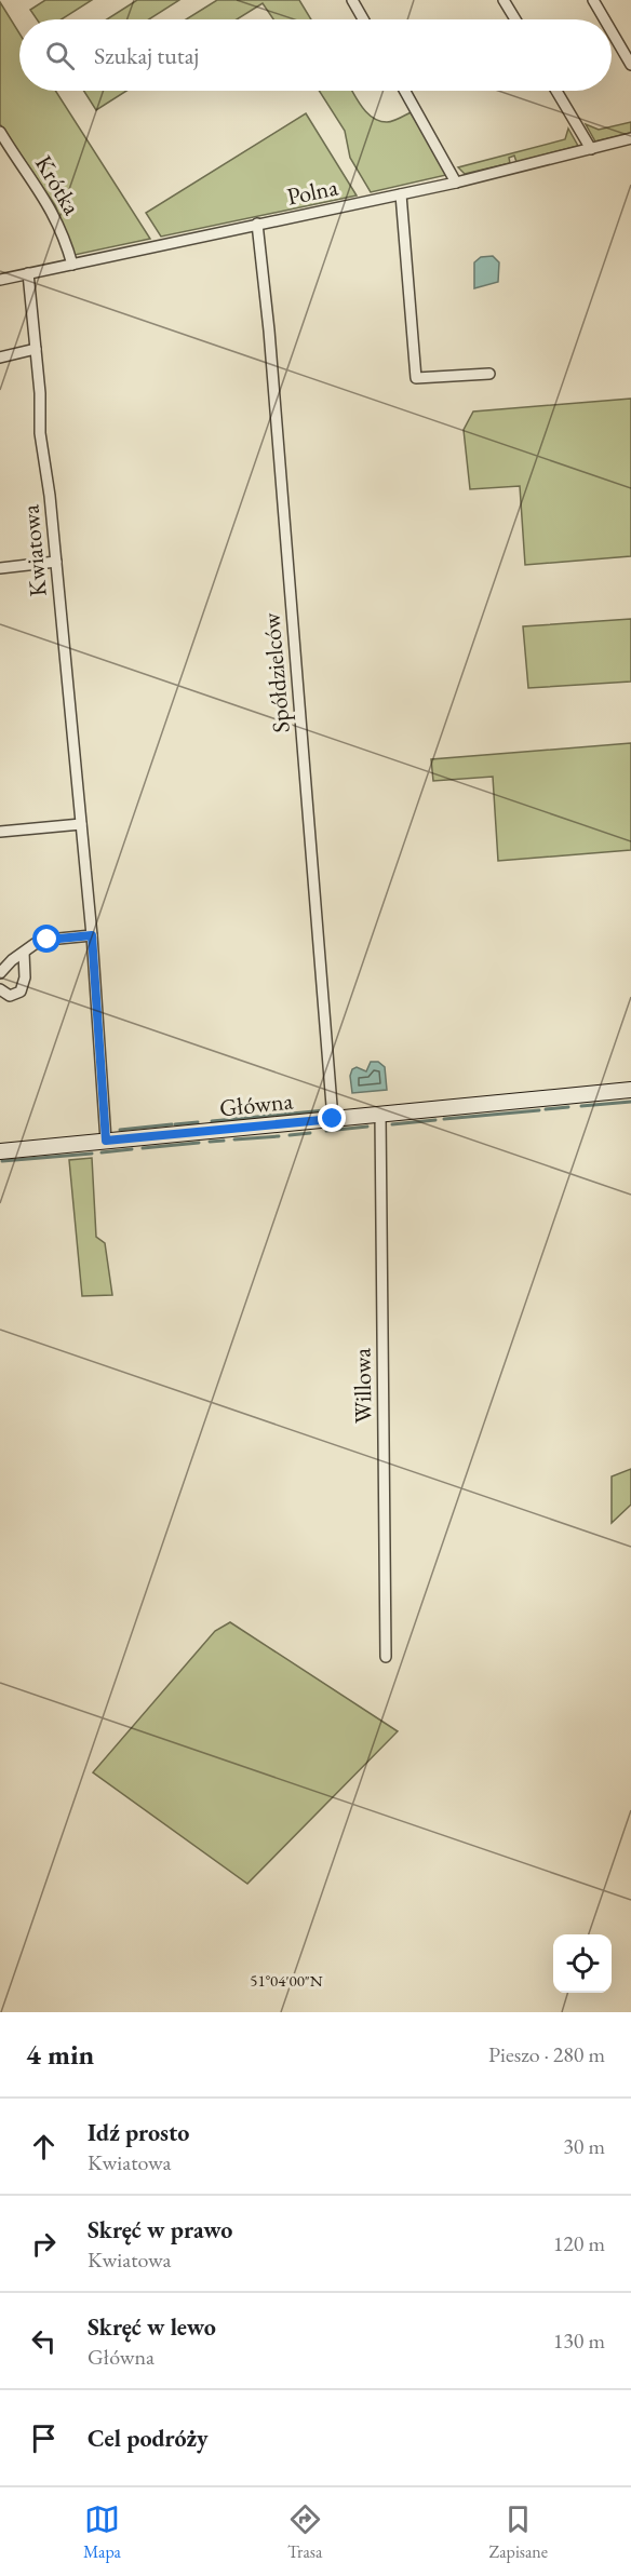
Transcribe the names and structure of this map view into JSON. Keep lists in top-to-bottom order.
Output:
{
  "streets": {
    "street": [
      "Krótka",
      "Polna",
      "Kwiatowa",
      "Spółdzielców",
      "Główna",
      "Willowa"
    ]
  },
  "crossings": [
    ["Krótka", "Polna"],
    ["Polna", "Kwiatowa"],
    ["Polna", "Spółdzielców"],
    ["Kwiatowa", "Główna"],
    ["Spółdzielców", "Główna"],
    ["Główna", "Willowa"]
  ],
  "page": {
    "search": "Szukaj tutaj",
    "heading": ["4 min", "Pieszo · 280 m"],
    "list": [
      ["Idź prosto", "Kwiatowa", "30 m"],
      ["Skręć w prawo", "Kwiatowa", "120 m"],
      ["Skręć w lewo", "Główna", "130 m"],
      "Cel podróży"
    ],
    "nav": ["Mapa", "Trasa", "Zapisane"]
  },
  "coordinates": ["51°04'00\"N"]
}
